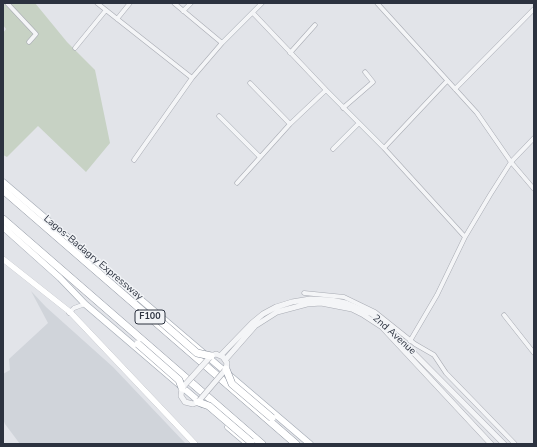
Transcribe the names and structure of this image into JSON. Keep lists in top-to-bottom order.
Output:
{
  "streets": {
    "highway": ["Lagos-Badagry Expressway", "F100"],
    "street": ["2nd Avenue"]
  }
}
